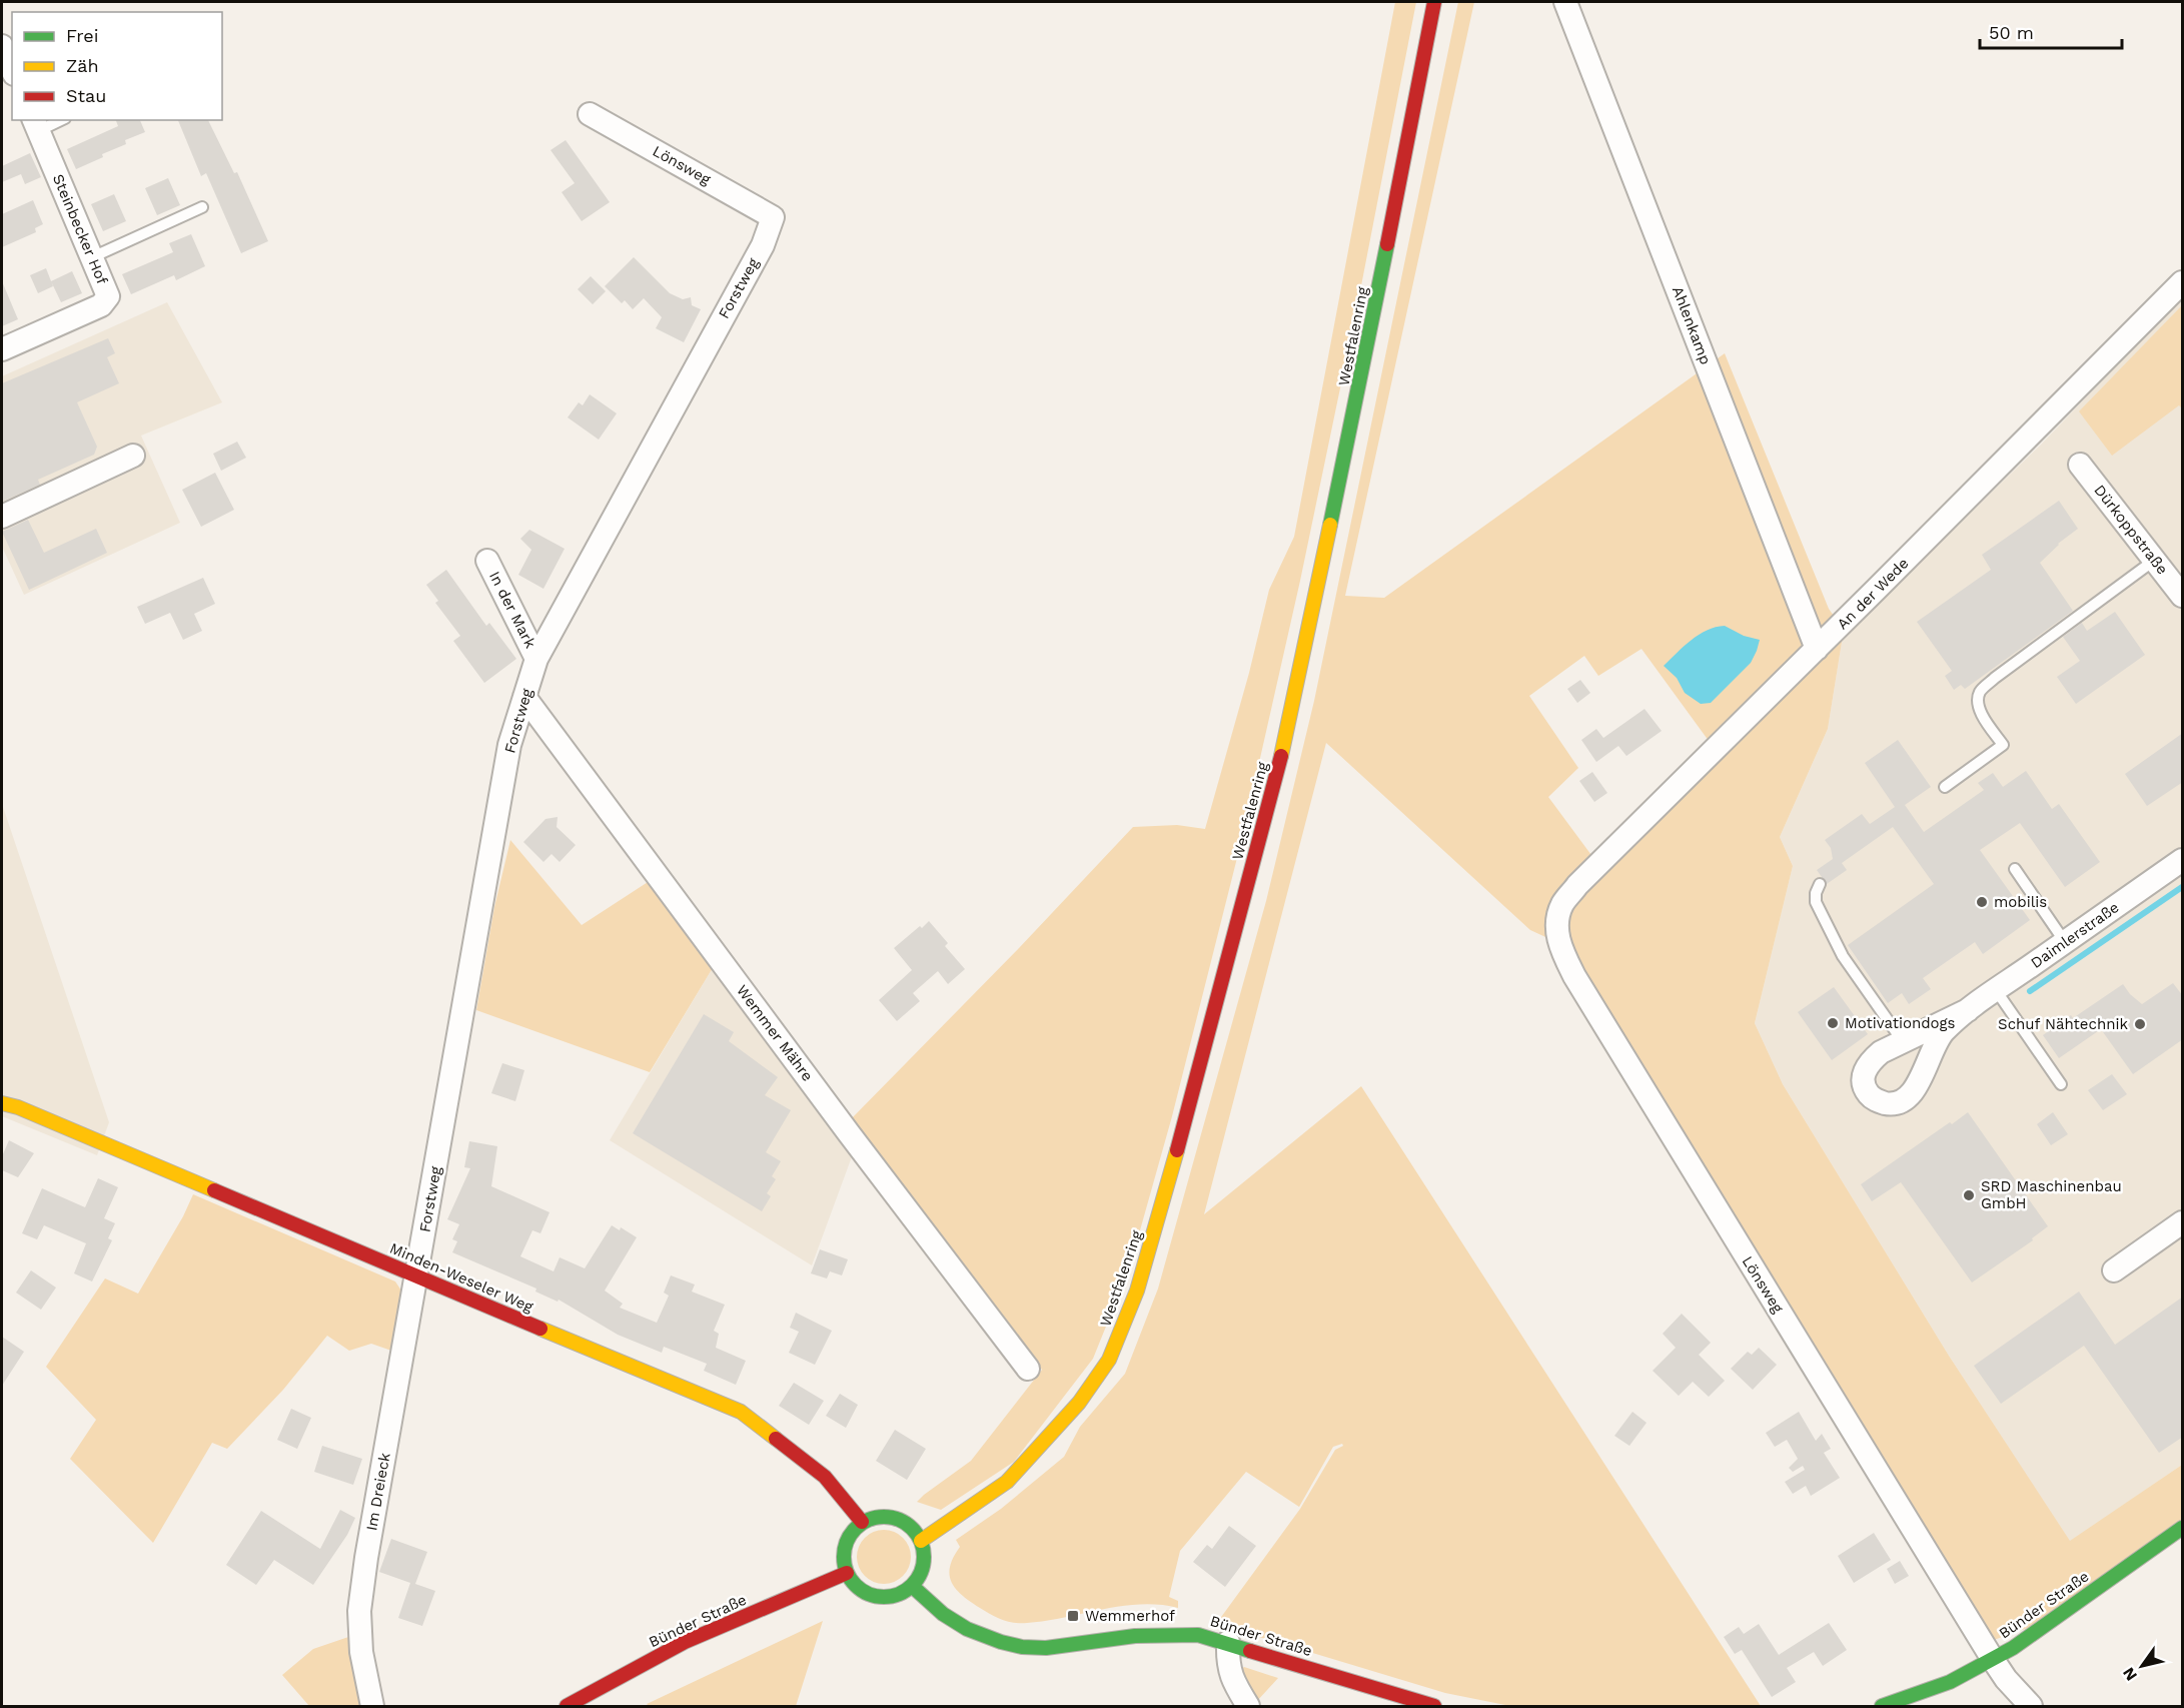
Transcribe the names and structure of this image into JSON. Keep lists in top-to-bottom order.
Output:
{
  "streets": {
    "main road": ["Westfalenring", "Minden-Weseler Weg", "Bünder Straße"],
    "street": [
      "Lönsweg",
      "Steinbecker Hof",
      "Forstweg",
      "Ahlenkamp",
      "Dürkoppstraße",
      "An der Wede",
      "In der Mark",
      "Daimlerstraße",
      "Wemmer Mähre",
      "Im Dreieck"
    ]
  },
  "crossings": [
    ["Lönsweg", "Forstweg"],
    ["Lönsweg", "An der Wede"],
    ["Lönsweg", "Bünder Straße"],
    ["Forstweg", "In der Mark"],
    ["Forstweg", "Wemmer Mähre"],
    ["Forstweg", "Minden-Weseler Weg"],
    ["Forstweg", "Im Dreieck"],
    ["Ahlenkamp", "An der Wede"],
    ["Westfalenring", "Minden-Weseler Weg"],
    ["Westfalenring", "Bünder Straße"],
    ["Minden-Weseler Weg", "Im Dreieck"],
    ["Minden-Weseler Weg", "Bünder Straße"]
  ],
  "places": {
    "other": [
      "mobilis",
      "Motivationdogs",
      "Schuf Nähtechnik",
      "SRD Maschinenbau GmbH"
    ],
    "transit": ["Wemmerhof"]
  },
  "legend": ["Frei", "Zäh", "Stau"],
  "scale_bar": "50 m",
  "north": "bottom left"
}
